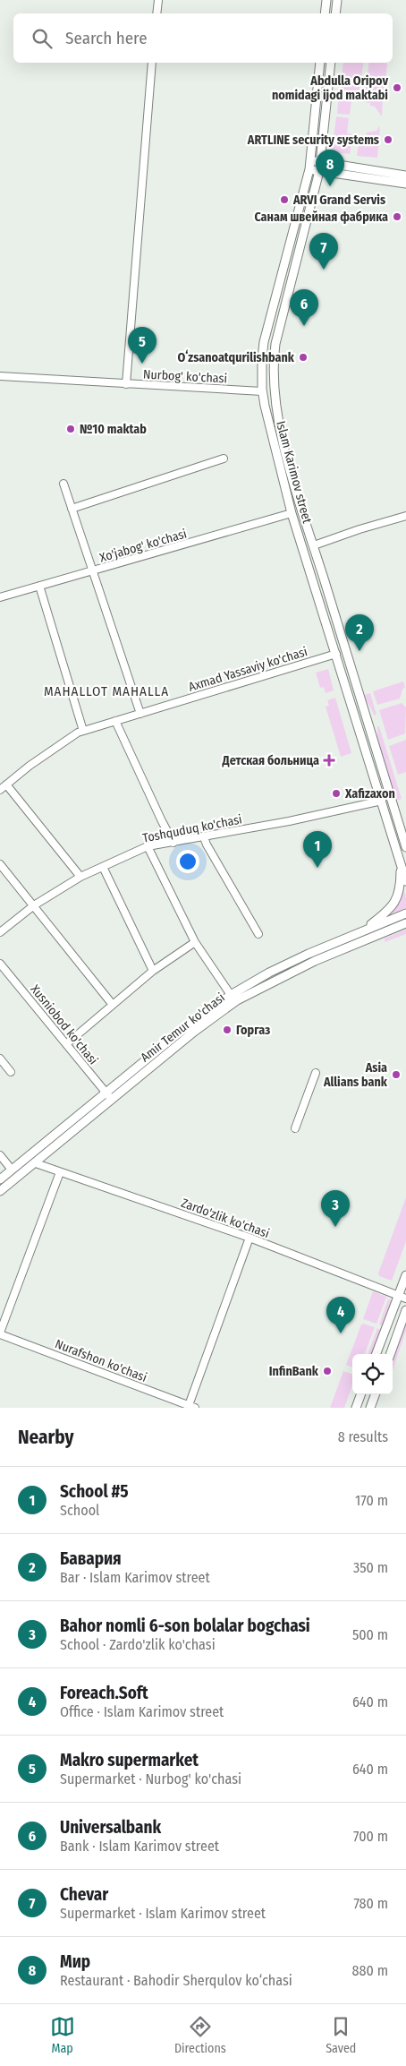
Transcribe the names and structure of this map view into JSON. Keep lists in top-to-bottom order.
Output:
{
  "streets": {
    "main road": ["Islam Karimov street", "Amir Temur ko'chasi"],
    "street": [
      "Nurbog' ko'chasi",
      "Xo'jabog' ko'chasi",
      "Axmad Yassaviy ko'chasi",
      "Toshquduq ko'chasi",
      "Xusniobod ko'chasi",
      "Zardo'zlik ko'chasi",
      "Nurafshon ko'chasi"
    ]
  },
  "crossings": [
    ["Nurbog' ko'chasi", "Islam Karimov street"],
    ["Islam Karimov street", "Xo'jabog' ko'chasi"],
    ["Islam Karimov street", "Axmad Yassaviy ko'chasi"],
    ["Islam Karimov street", "Toshquduq ko'chasi"],
    ["Xusniobod ko'chasi", "Amir Temur ko'chasi"],
    ["Amir Temur ko'chasi", "Zardo'zlik ko'chasi"]
  ],
  "districts": ["MAHALLOT MAHALLA"],
  "places": {
    "other": [
      "Abdulla Oripov nomidagi ijod maktabi",
      "ARTLINE security systems",
      "ARVI Grand Servis",
      "Санам швейная фабрика",
      "Oʻzsanoatqurilishbank",
      "№10 maktab",
      "Xafizaxon",
      "Горгаз",
      "Asia Allians bank",
      "InfinBank"
    ],
    "health": ["Детская больница"]
  },
  "page": {
    "search": "Search here",
    "pins": [
      "8",
      "7",
      "6",
      "5",
      "2",
      "1",
      "3",
      "4"
    ],
    "heading": ["Nearby", "8 results"],
    "list": [
      {
        "mark": "1",
        "name": "School #5",
        "note": "School",
        "value": "170 m"
      },
      {
        "mark": "2",
        "name": "Бавария",
        "note": "Bar · Islam Karimov street",
        "value": "350 m"
      },
      {
        "mark": "3",
        "name": "Bahor nomli 6-son bolalar bogchasi",
        "note": "School · Zardo'zlik ko'chasi",
        "value": "500 m"
      },
      {
        "mark": "4",
        "name": "Foreach.Soft",
        "note": "Office · Islam Karimov street",
        "value": "640 m"
      },
      {
        "mark": "5",
        "name": "Makro supermarket",
        "note": "Supermarket · Nurbog' ko'chasi",
        "value": "640 m"
      },
      {
        "mark": "6",
        "name": "Universalbank",
        "note": "Bank · Islam Karimov street",
        "value": "700 m"
      },
      {
        "mark": "7",
        "name": "Chevar",
        "note": "Supermarket · Islam Karimov street",
        "value": "780 m"
      },
      {
        "mark": "8",
        "name": "Мир",
        "note": "Restaurant · Bahodir Sherqulov ko‘chasi",
        "value": "880 m"
      }
    ],
    "nav": ["Map", "Directions", "Saved"]
  }
}
